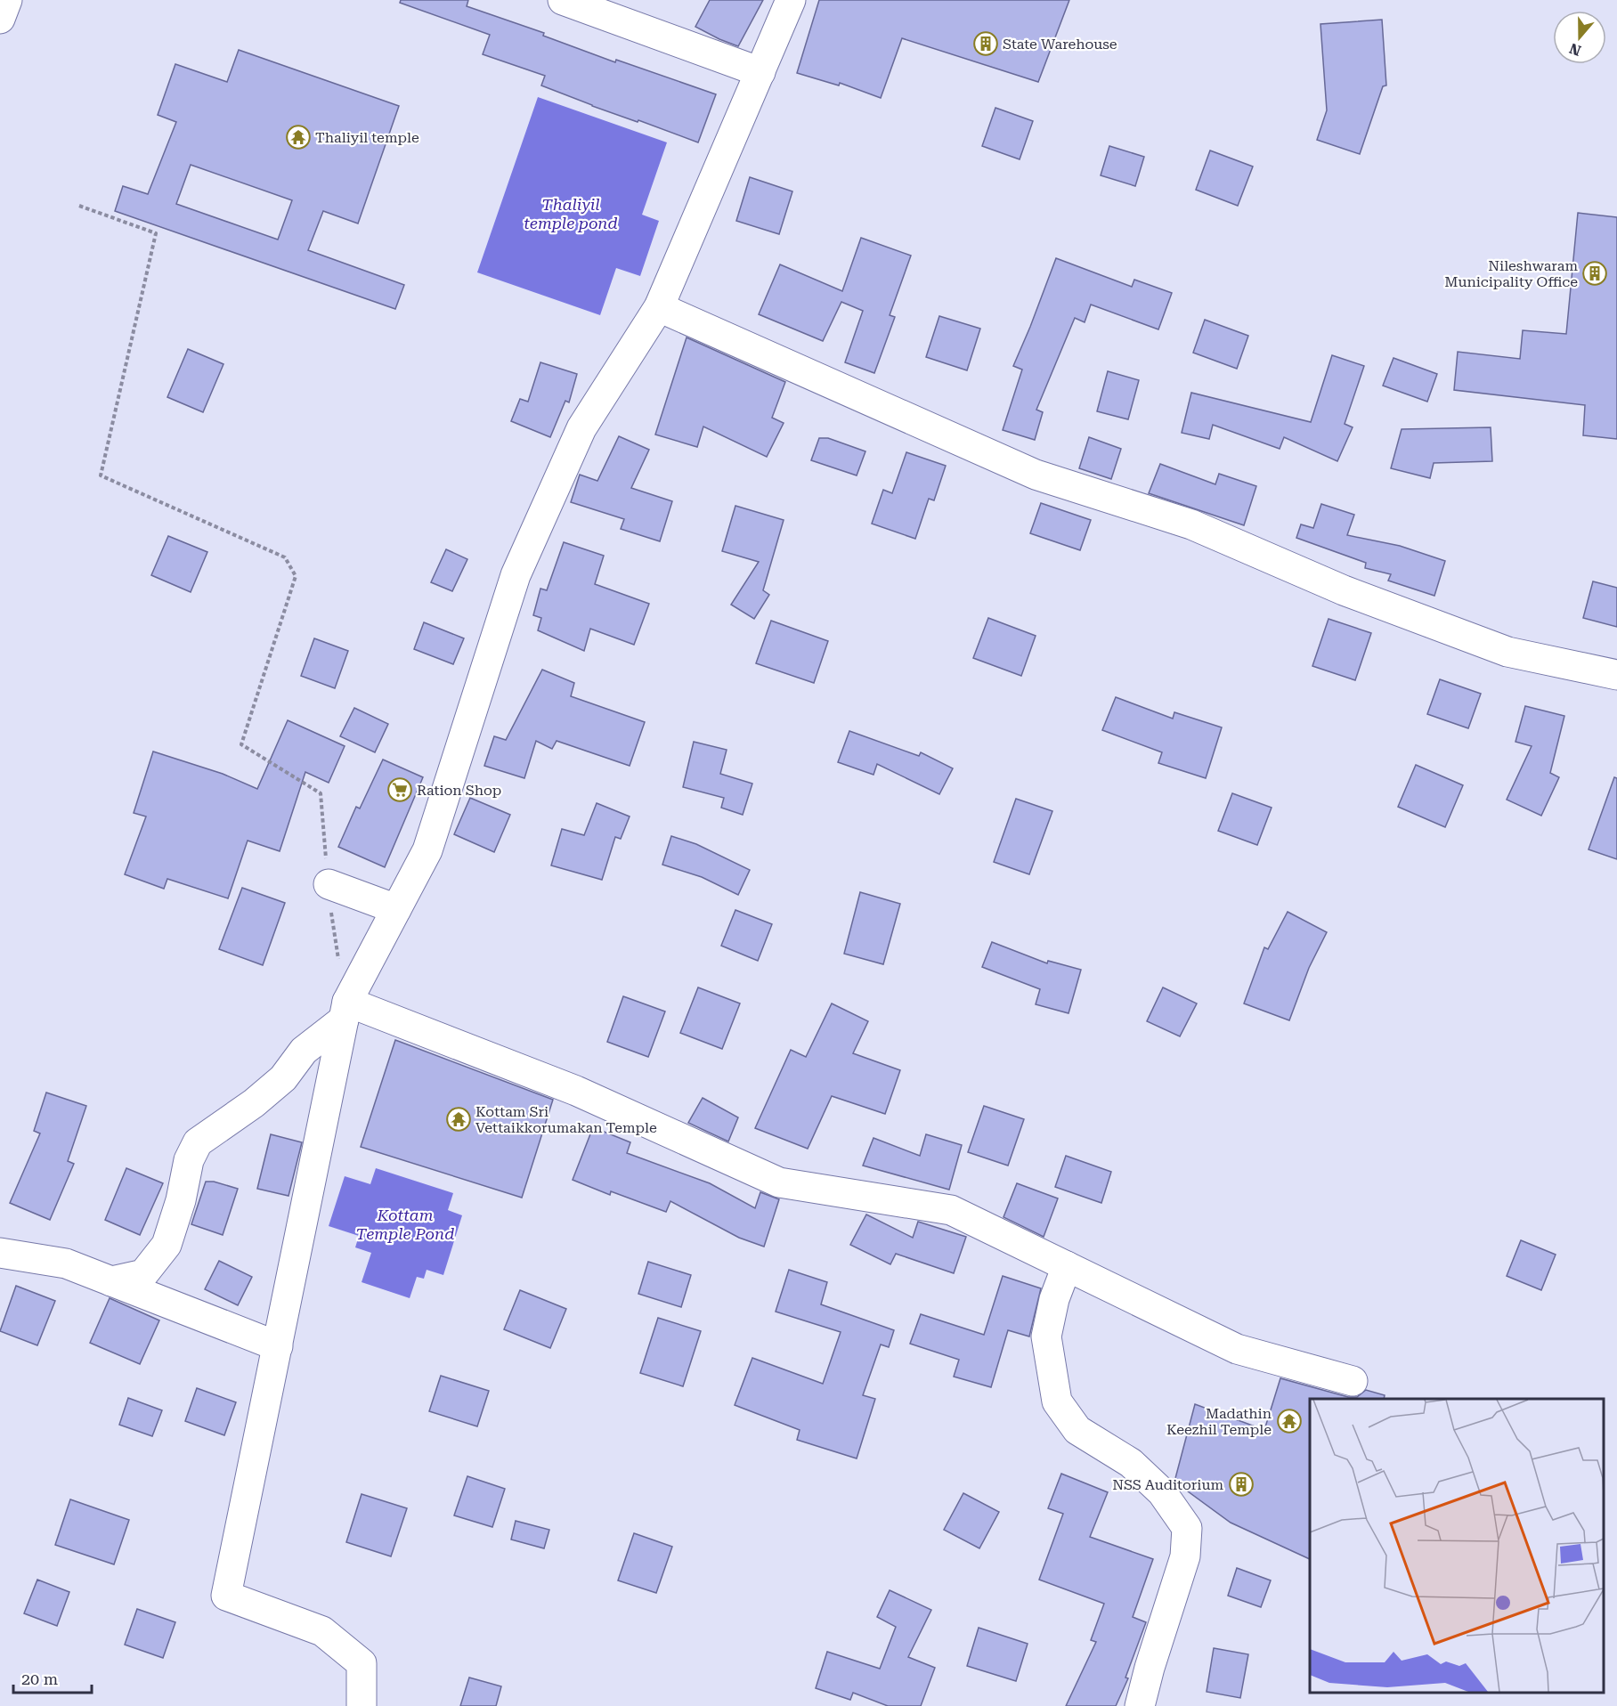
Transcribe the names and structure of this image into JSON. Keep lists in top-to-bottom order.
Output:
{
  "water": ["Thaliyil temple pond", "Kottam Temple Pond"],
  "places": {
    "building": ["State Warehouse", "Nileshwaram Municipality Office", "NSS Auditorium"],
    "temple": ["Thaliyil temple", "Kottam Sri Vettaikkorumakan Temple", "Madathin Keezhil Temple"],
    "supermarket": ["Ration Shop"]
  },
  "scale_bar": "20 m",
  "north": "bottom"
}
